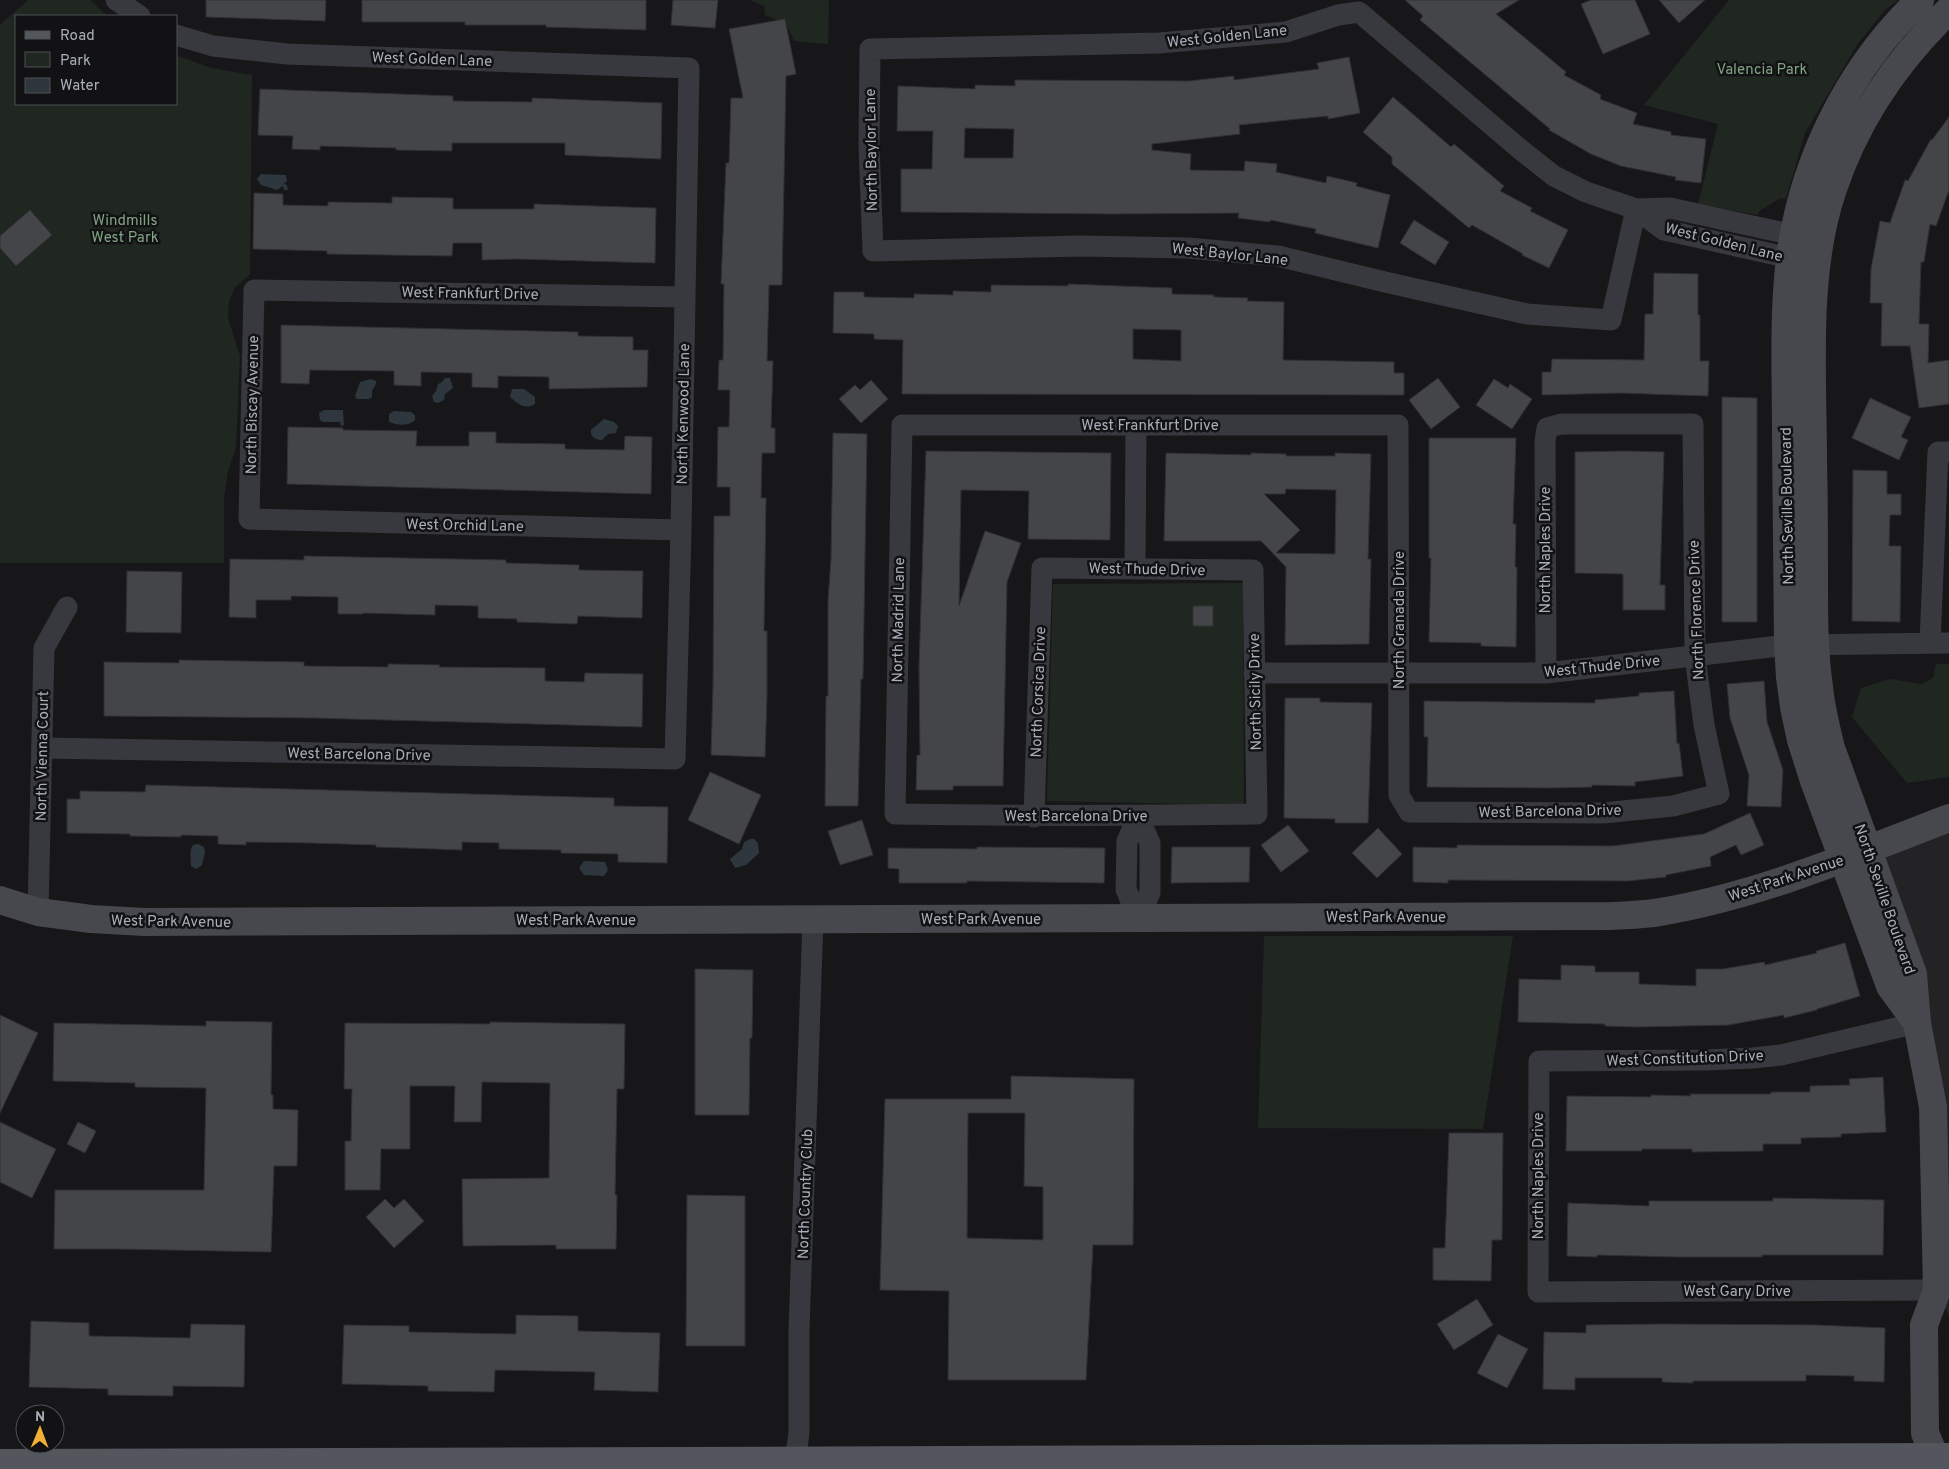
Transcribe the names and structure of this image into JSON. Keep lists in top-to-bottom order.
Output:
{
  "streets": {
    "street": [
      "West Golden Lane",
      "North Baylor Lane",
      "West Baylor Lane",
      "West Frankfurt Drive",
      "North Biscay Avenue",
      "North Kenwood Lane",
      "North Seville Boulevard",
      "West Orchid Lane",
      "North Naples Drive",
      "West Thude Drive",
      "North Florence Drive",
      "North Madrid Lane",
      "North Granada Drive",
      "North Corsica Drive",
      "North Sicily Drive",
      "West Barcelona Drive",
      "North Vienna Court",
      "West Park Avenue",
      "West Constitution Drive",
      "North Country Club",
      "West Gary Drive"
    ]
  },
  "crossings": [
    ["West Golden Lane", "North Baylor Lane"],
    ["West Golden Lane", "West Baylor Lane"],
    ["West Golden Lane", "North Kenwood Lane"],
    ["West Golden Lane", "North Seville Boulevard"],
    ["North Baylor Lane", "West Baylor Lane"],
    ["West Frankfurt Drive", "North Biscay Avenue"],
    ["West Frankfurt Drive", "North Kenwood Lane"],
    ["West Frankfurt Drive", "North Madrid Lane"],
    ["West Frankfurt Drive", "North Granada Drive"],
    ["North Biscay Avenue", "West Orchid Lane"],
    ["North Kenwood Lane", "West Orchid Lane"],
    ["North Kenwood Lane", "West Barcelona Drive"],
    ["North Seville Boulevard", "West Thude Drive"],
    ["North Seville Boulevard", "West Park Avenue"],
    ["North Seville Boulevard", "West Constitution Drive"],
    ["North Seville Boulevard", "West Gary Drive"],
    ["North Naples Drive", "West Thude Drive"],
    ["North Naples Drive", "North Florence Drive"],
    ["North Naples Drive", "West Constitution Drive"],
    ["North Naples Drive", "West Gary Drive"],
    ["West Thude Drive", "North Florence Drive"],
    ["West Thude Drive", "North Granada Drive"],
    ["West Thude Drive", "North Corsica Drive"],
    ["West Thude Drive", "North Sicily Drive"],
    ["North Florence Drive", "West Barcelona Drive"],
    ["North Madrid Lane", "West Barcelona Drive"],
    ["North Granada Drive", "West Barcelona Drive"],
    ["North Corsica Drive", "West Barcelona Drive"],
    ["North Sicily Drive", "West Barcelona Drive"],
    ["West Barcelona Drive", "North Vienna Court"],
    ["North Vienna Court", "West Park Avenue"],
    ["West Park Avenue", "North Country Club"]
  ],
  "parks": ["Valencia Park", "Windmills West Park"],
  "legend": ["Road", "Park", "Water"],
  "north": "top"
}
